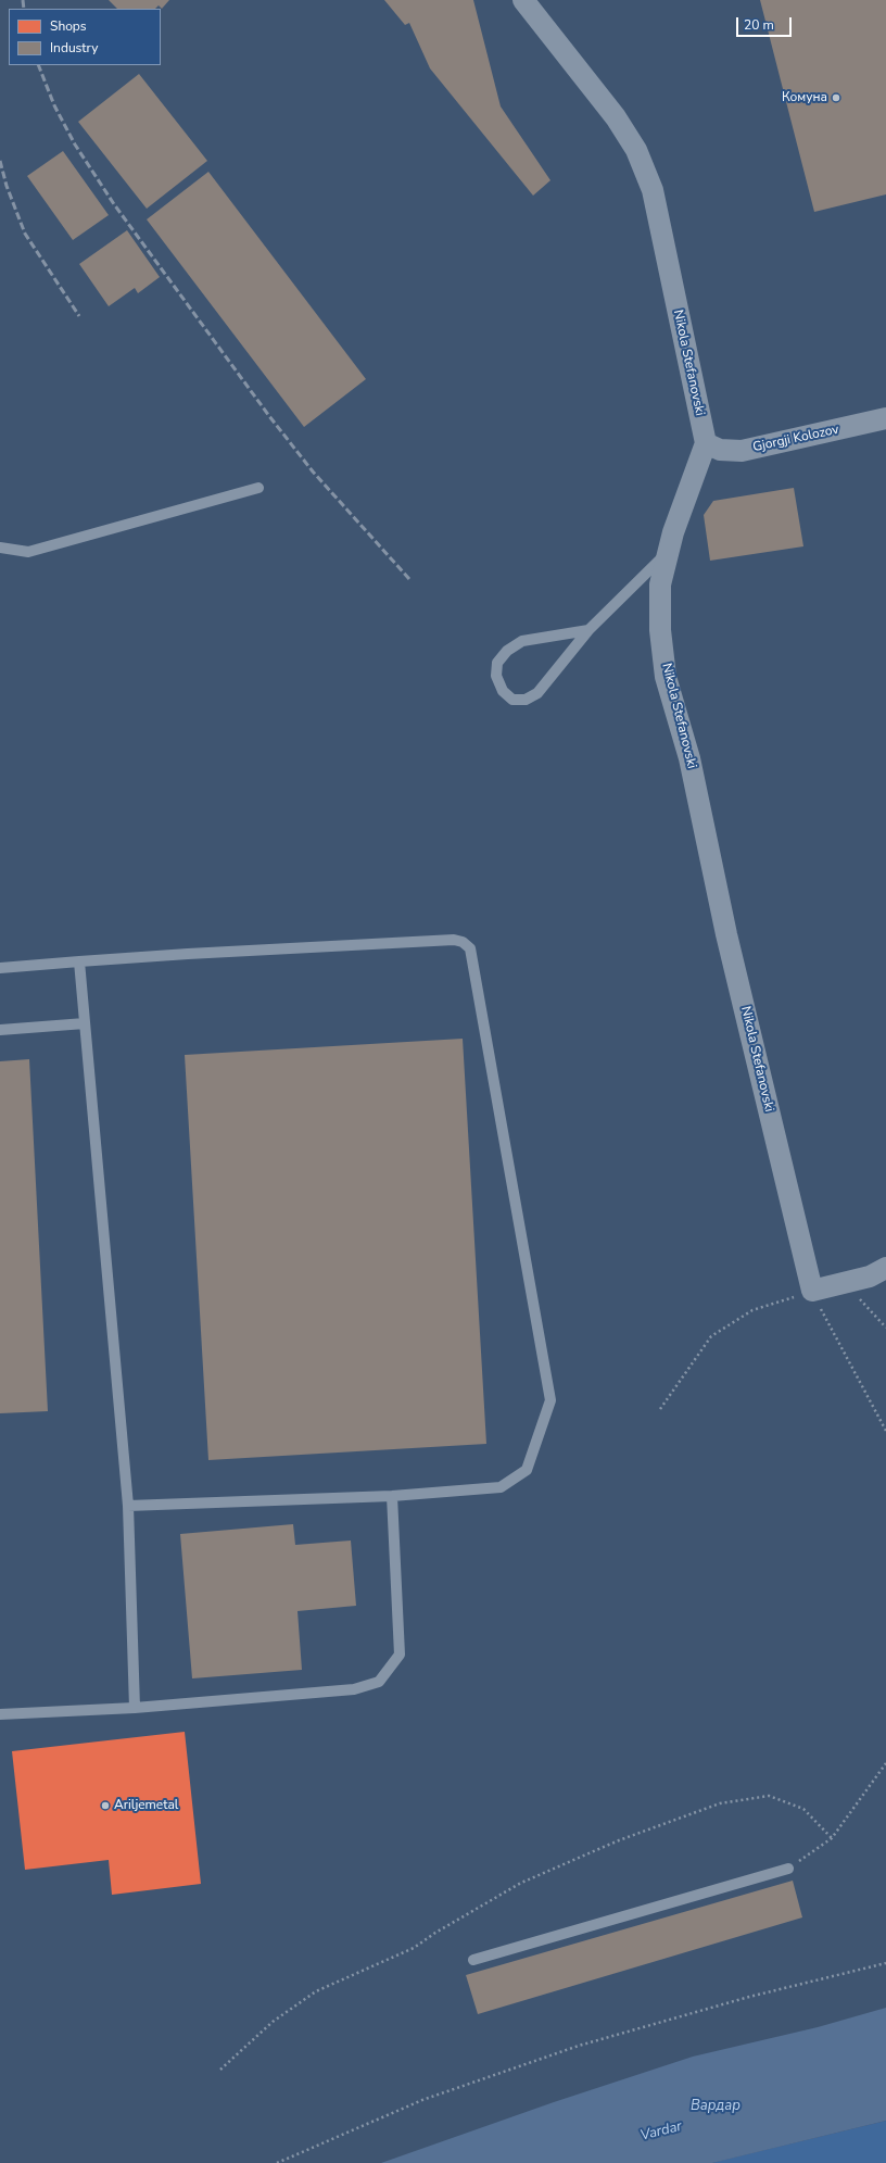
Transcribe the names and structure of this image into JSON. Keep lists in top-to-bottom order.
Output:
{
  "streets": {
    "street": ["Nikola Stefanovski", "Gjorgji Kolozov"]
  },
  "crossings": [
    ["Nikola Stefanovski", "Gjorgji Kolozov"]
  ],
  "water": ["Вардар", "Vardar"],
  "places": ["Комуна", "Ariljemetal"],
  "legend": ["Shops", "Industry"],
  "scale_bar": "20 m"
}
